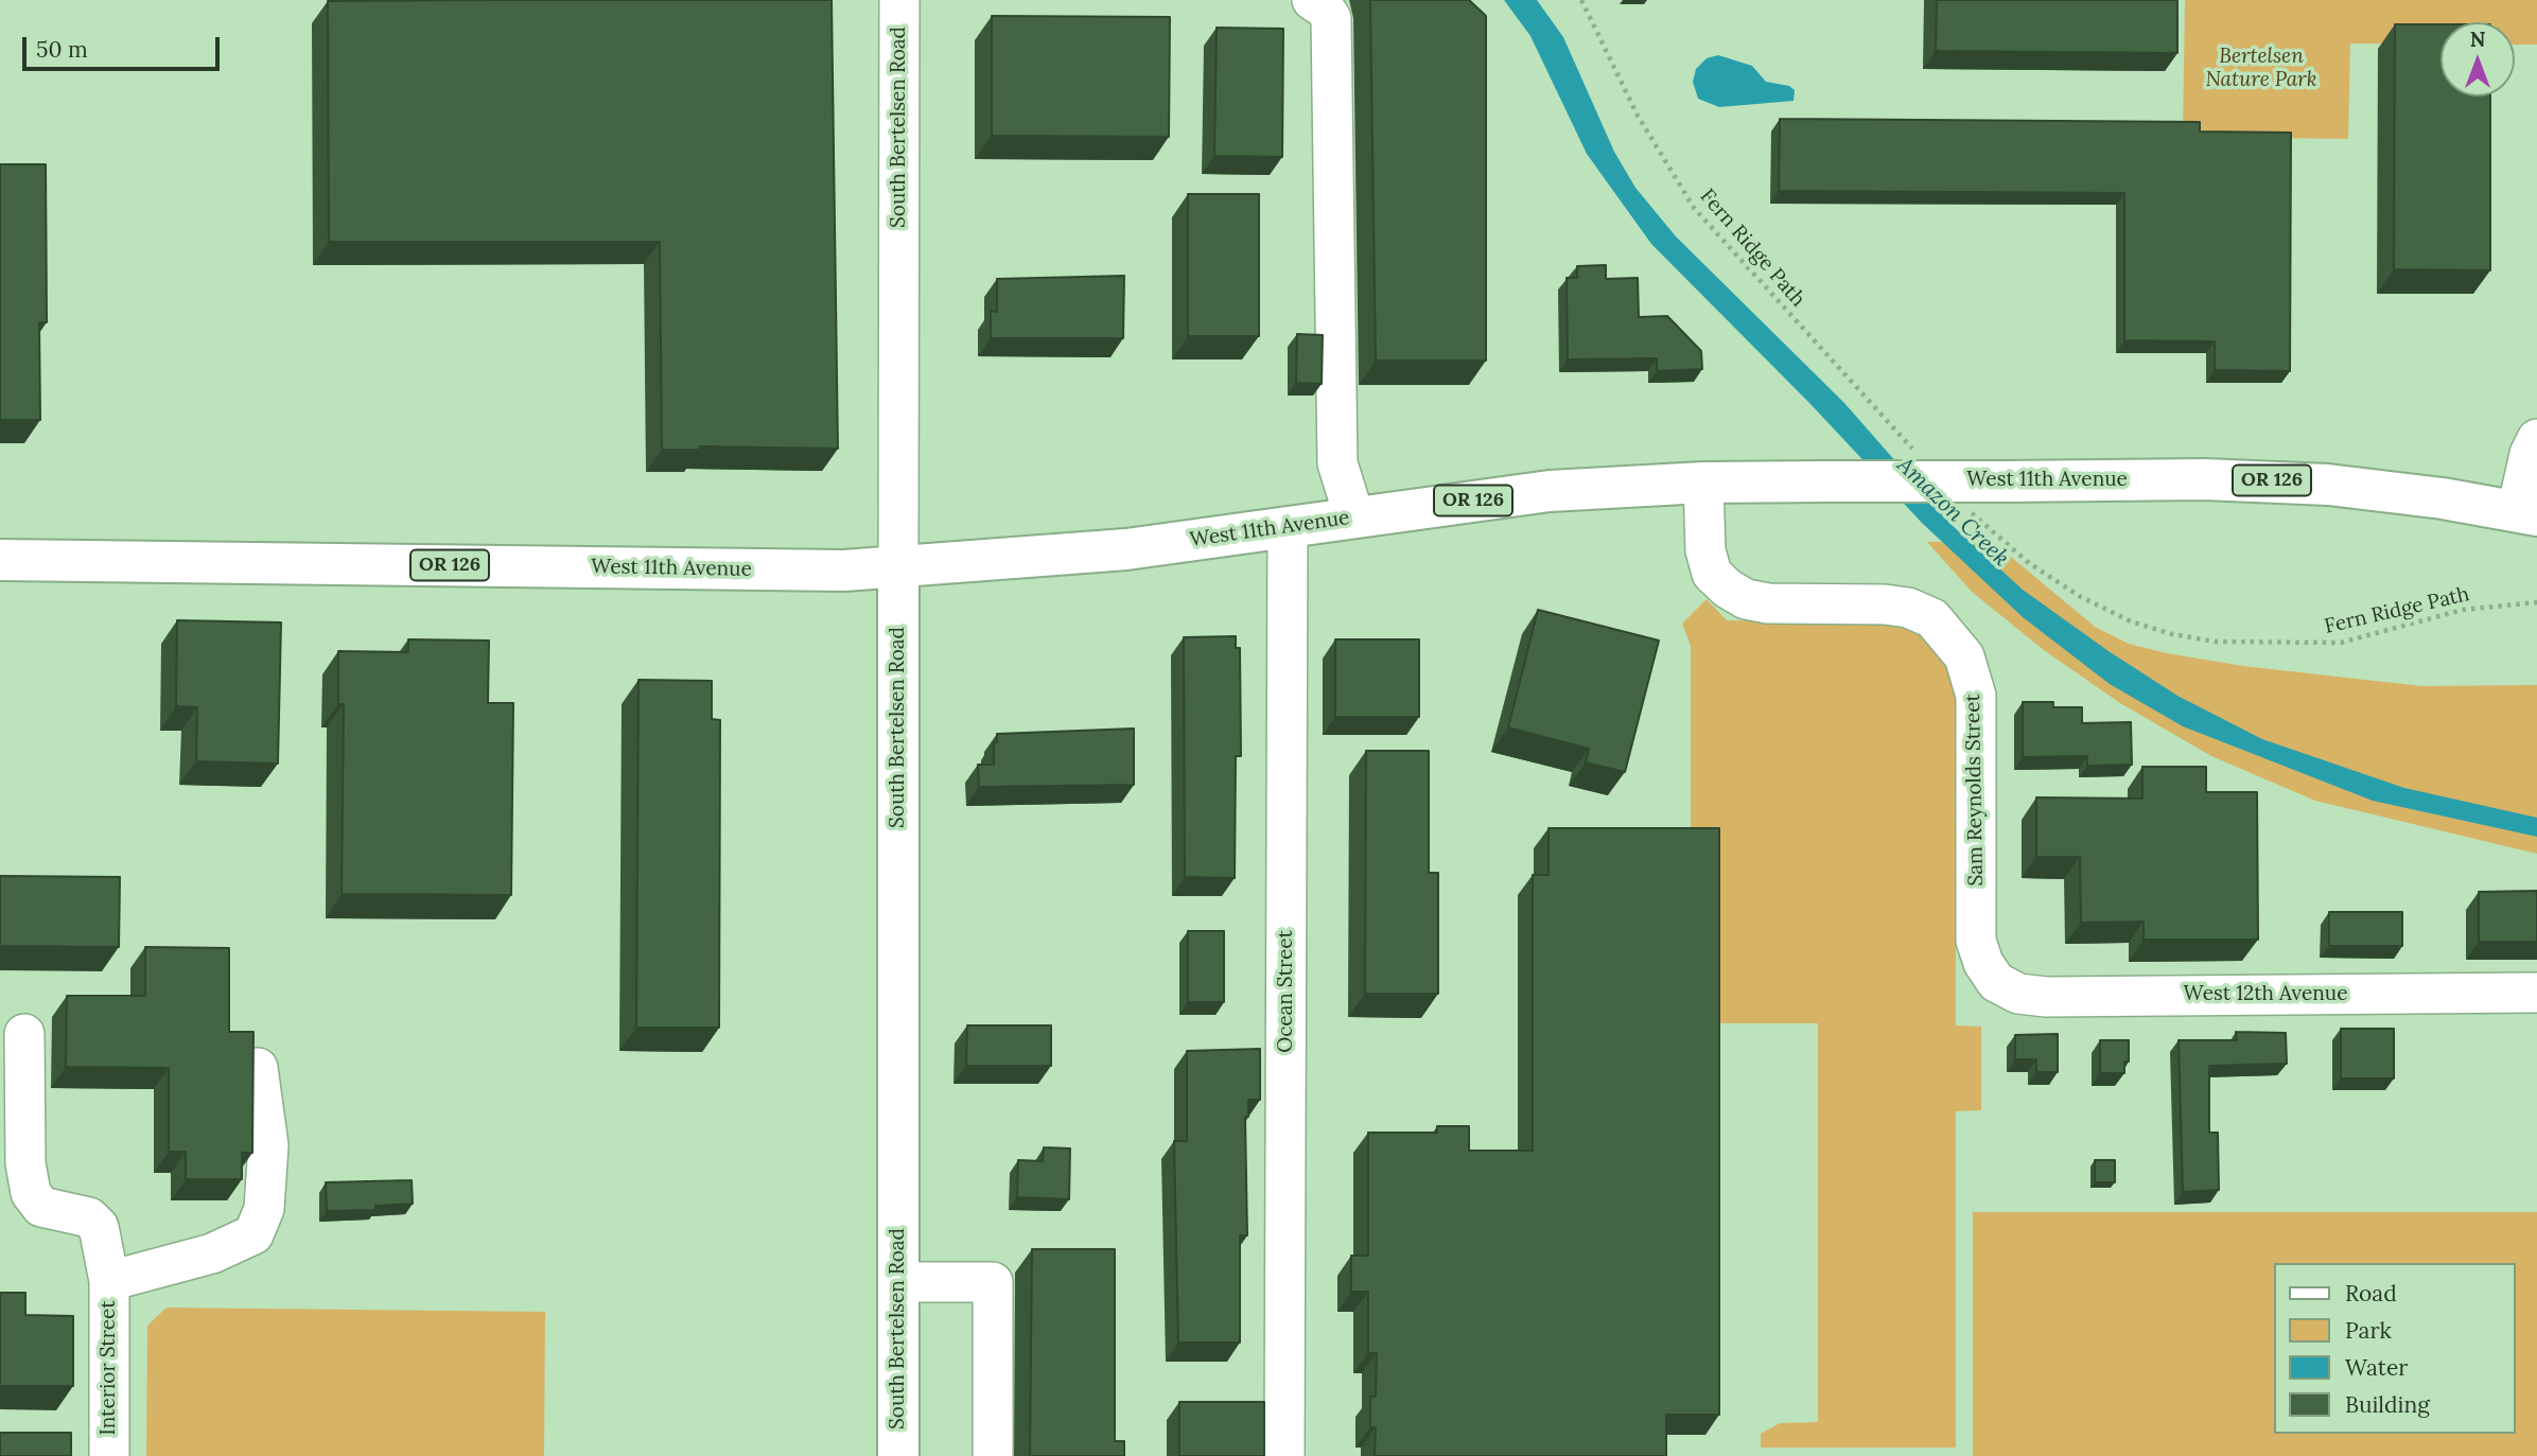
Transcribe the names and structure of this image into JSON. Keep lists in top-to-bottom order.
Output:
{
  "streets": {
    "main road": ["South Bertelsen Road", "West 11th Avenue", "OR 126"],
    "street": [
      "Sam Reynolds Street",
      "Ocean Street",
      "West 12th Avenue",
      "Interior Street"
    ],
    "path": ["Fern Ridge Path"]
  },
  "crossings": [
    ["South Bertelsen Road", "West 11th Avenue"],
    ["West 11th Avenue", "Sam Reynolds Street"],
    ["West 11th Avenue", "Ocean Street"],
    ["Sam Reynolds Street", "West 12th Avenue"]
  ],
  "water": ["Amazon Creek"],
  "parks": ["Bertelsen Nature Park"],
  "legend": [
    "Road",
    "Park",
    "Water",
    "Building"
  ],
  "scale_bar": "50 m",
  "north": "top"
}
